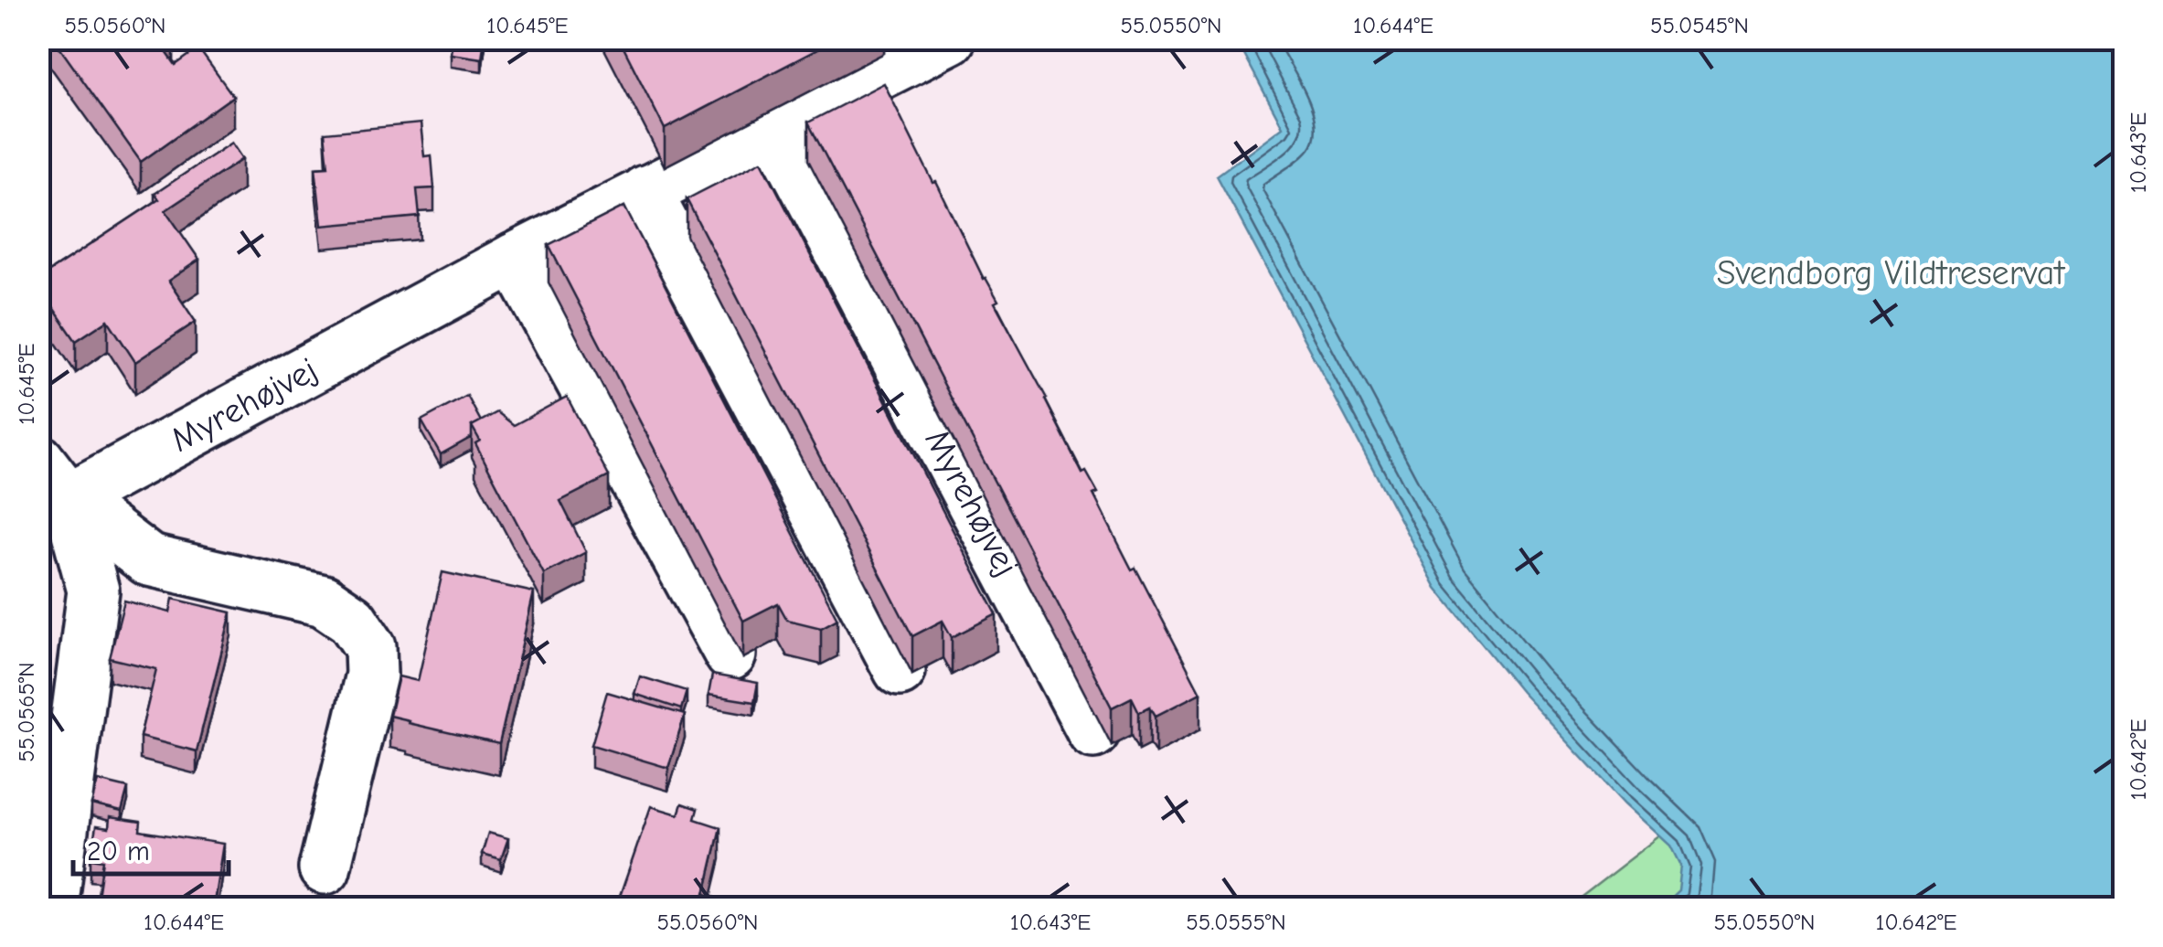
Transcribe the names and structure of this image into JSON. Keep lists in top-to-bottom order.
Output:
{
  "streets": {
    "street": ["Myrehøjvej"]
  },
  "parks": ["Svendborg Vildtreservat"],
  "scale_bar": "20 m",
  "coordinates": [
    "55.0560°N",
    "10.645°E",
    "55.0550°N",
    "10.644°E",
    "55.0545°N",
    "10.643°E",
    "55.0565°N",
    "10.642°E",
    "55.0555°N"
  ]
}
